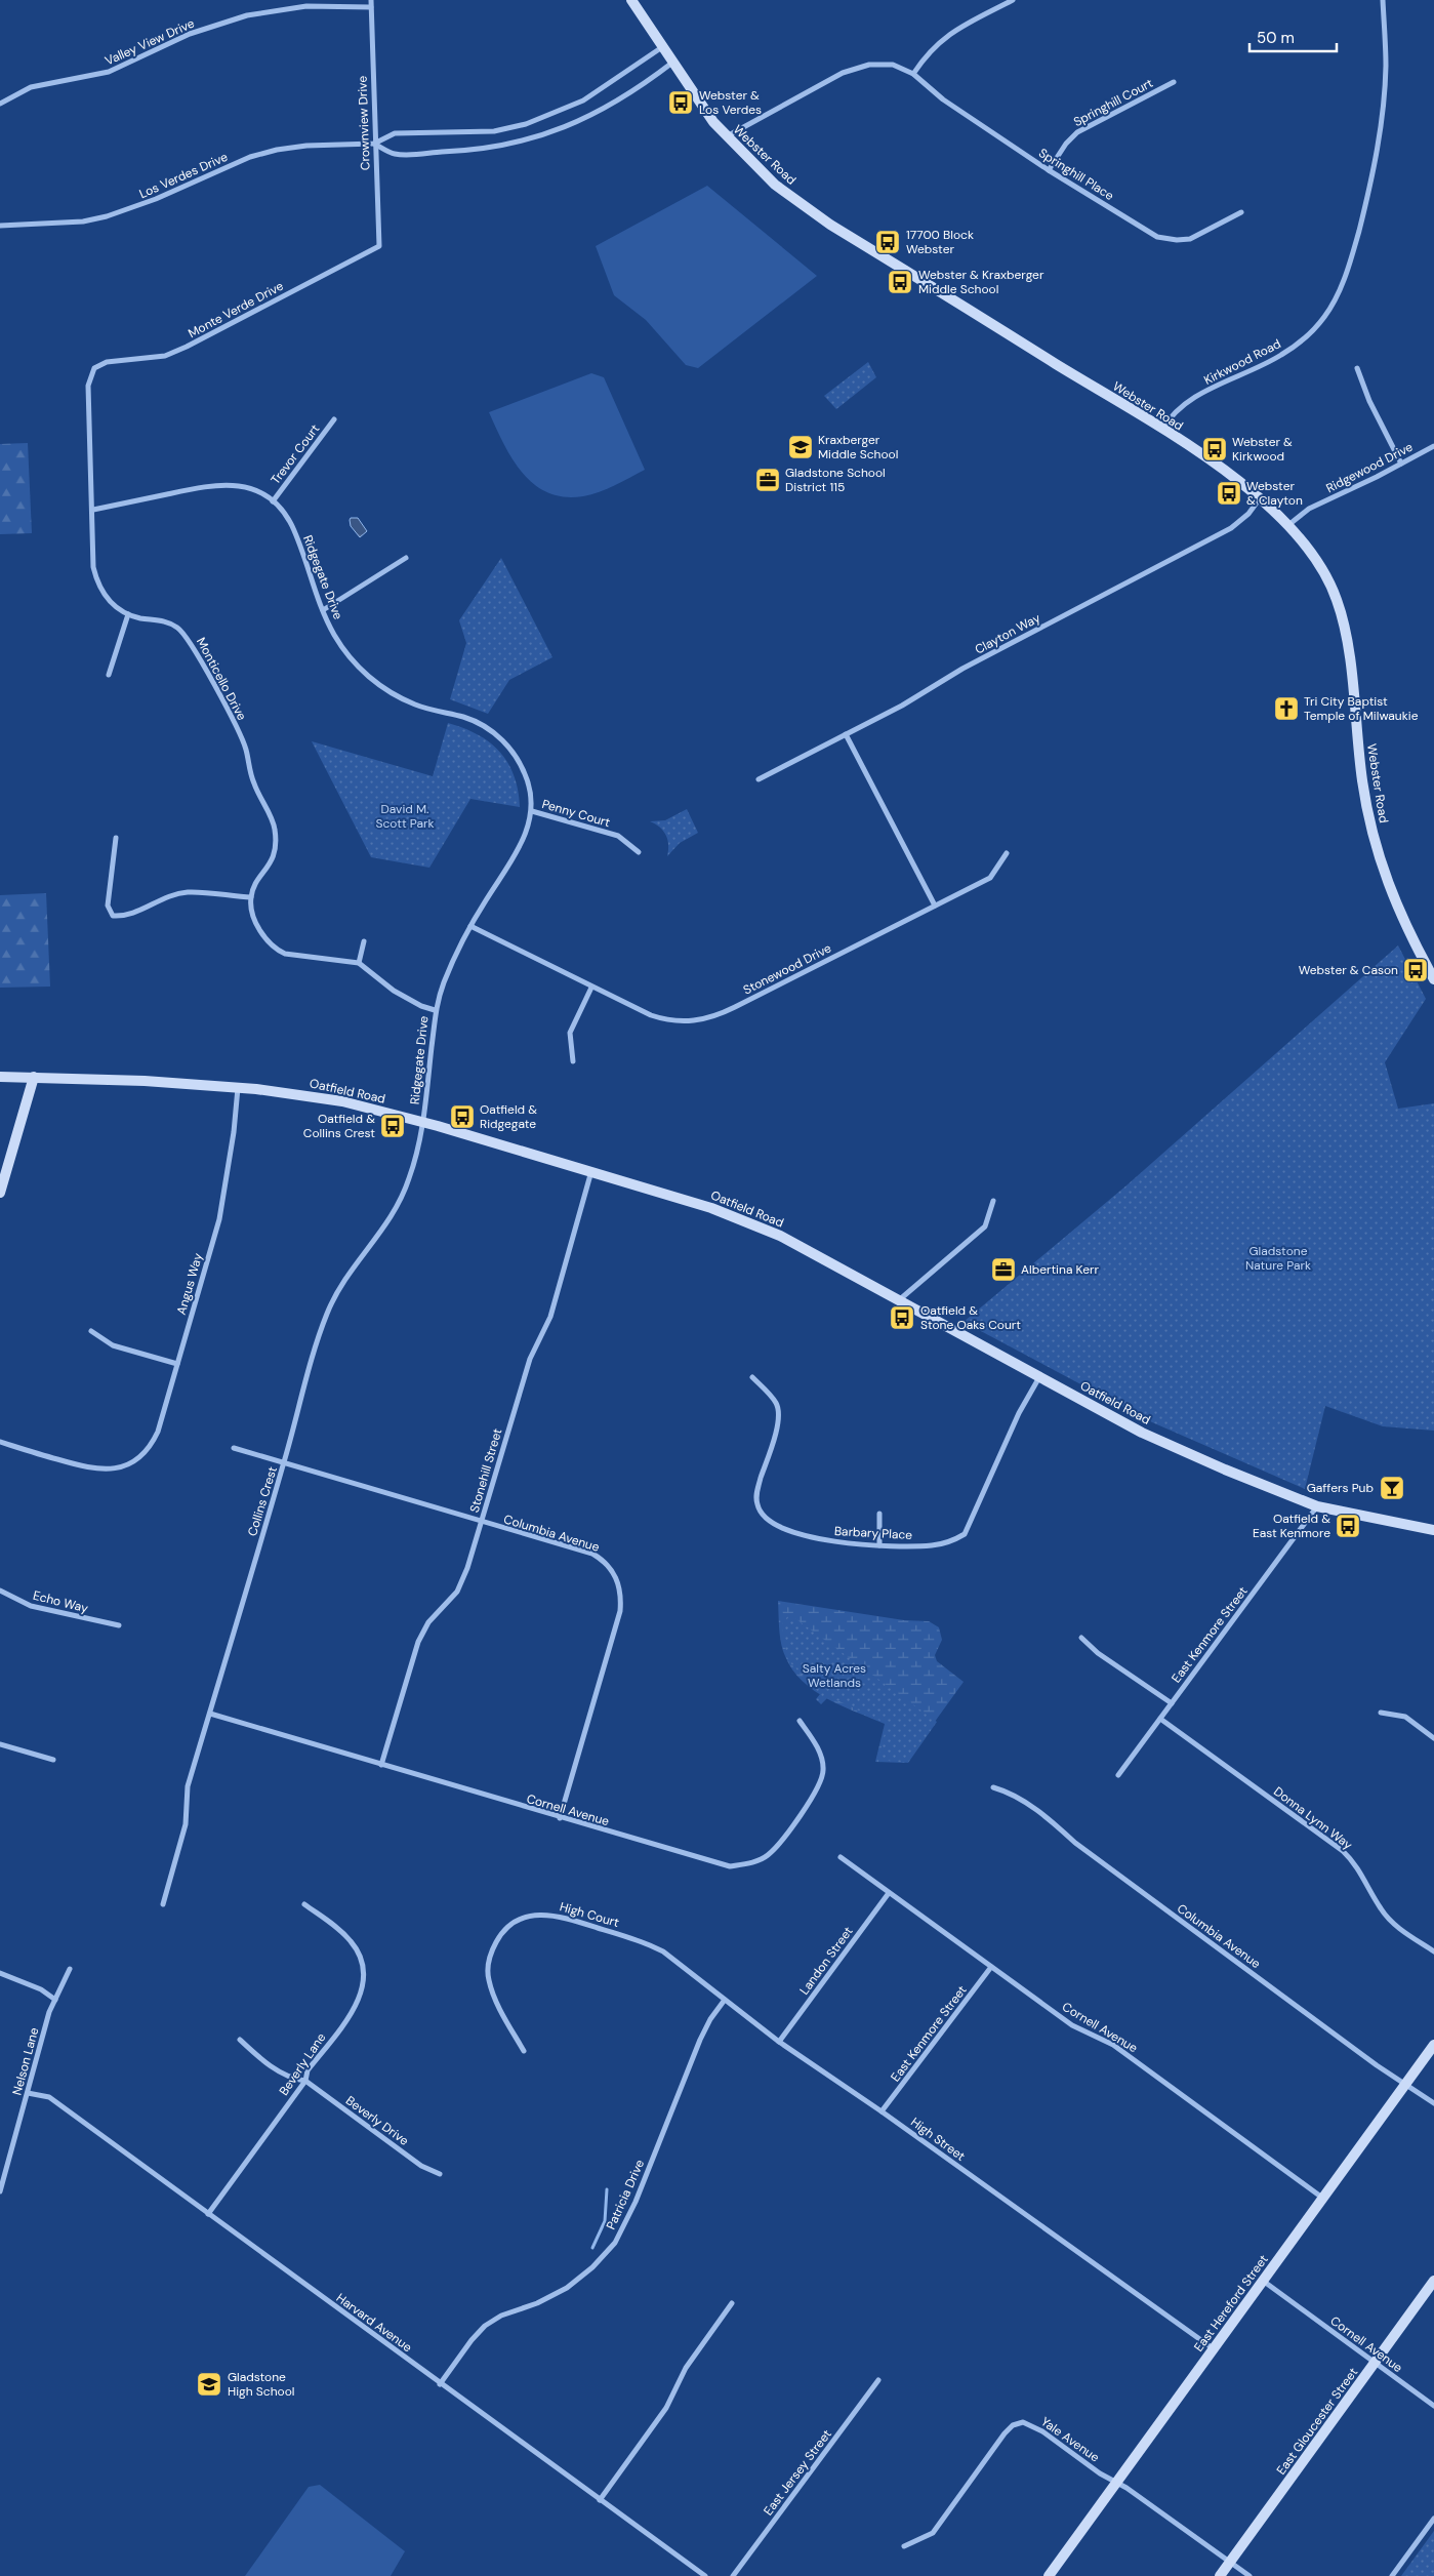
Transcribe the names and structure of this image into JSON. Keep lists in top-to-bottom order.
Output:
{
  "streets": {
    "street": [
      "Valley View Drive",
      "Springhill Court",
      "Crownview Drive",
      "Webster Road",
      "Springhill Place",
      "Los Verdes Drive",
      "Monte Verde Drive",
      "Kirkwood Road",
      "Trevor Court",
      "Ridgewood Drive",
      "Ridgegate Drive",
      "Clayton Way",
      "Monticello Drive",
      "Penny Court",
      "Stonewood Drive",
      "Oatfield Road",
      "Angus Way",
      "Stonehill Street",
      "Collins Crest",
      "Columbia Avenue",
      "Barbary Place",
      "Echo Way",
      "East Kenmore Street",
      "Cornell Avenue",
      "Donna Lynn Way",
      "High Court",
      "Landon Street",
      "Nelson Lane",
      "Beverly Lane",
      "Beverly Drive",
      "High Street",
      "Patricia Drive",
      "East Hereford Street",
      "Harvard Avenue",
      "East Gloucester Street",
      "Yale Avenue",
      "East Jersey Street"
    ]
  },
  "crossings": [
    ["Valley View Drive", "Crownview Drive"],
    ["Springhill Court", "Springhill Place"],
    ["Crownview Drive", "Los Verdes Drive"],
    ["Crownview Drive", "Monte Verde Drive"],
    ["Webster Road", "Springhill Place"],
    ["Webster Road", "Los Verdes Drive"],
    ["Webster Road", "Kirkwood Road"],
    ["Webster Road", "Ridgewood Drive"],
    ["Webster Road", "Clayton Way"],
    ["Monte Verde Drive", "Monticello Drive"],
    ["Trevor Court", "Ridgegate Drive"],
    ["Ridgegate Drive", "Monticello Drive"],
    ["Ridgegate Drive", "Penny Court"],
    ["Ridgegate Drive", "Stonewood Drive"],
    ["Ridgegate Drive", "Oatfield Road"],
    ["Ridgegate Drive", "Collins Crest"],
    ["Oatfield Road", "Angus Way"],
    ["Oatfield Road", "Stonehill Street"],
    ["Oatfield Road", "Collins Crest"],
    ["Oatfield Road", "Barbary Place"],
    ["Oatfield Road", "East Kenmore Street"],
    ["Stonehill Street", "Columbia Avenue"],
    ["Stonehill Street", "Cornell Avenue"],
    ["Collins Crest", "Columbia Avenue"],
    ["Collins Crest", "Cornell Avenue"],
    ["Columbia Avenue", "Cornell Avenue"],
    ["Columbia Avenue", "East Hereford Street"],
    ["East Kenmore Street", "Cornell Avenue"],
    ["East Kenmore Street", "Donna Lynn Way"],
    ["East Kenmore Street", "High Street"],
    ["Cornell Avenue", "Landon Street"],
    ["Cornell Avenue", "East Hereford Street"],
    ["Cornell Avenue", "East Gloucester Street"],
    ["High Court", "High Street"],
    ["Landon Street", "High Street"],
    ["Nelson Lane", "Harvard Avenue"],
    ["Beverly Lane", "Beverly Drive"],
    ["Beverly Lane", "Harvard Avenue"],
    ["High Street", "Patricia Drive"],
    ["High Street", "East Hereford Street"],
    ["Patricia Drive", "Harvard Avenue"],
    ["East Hereford Street", "Yale Avenue"],
    ["East Gloucester Street", "Yale Avenue"]
  ],
  "parks": ["David M. Scott Park", "Gladstone Nature Park", "Salty Acres Wetlands"],
  "places": {
    "bus stop": [
      "Webster & Los Verdes",
      "17700 Block Webster",
      "Webster & Kraxberger Middle School",
      "Webster & Kirkwood",
      "Webster & Clayton",
      "Webster & Cason",
      "Oatfield & Ridgegate",
      "Oatfield & Collins Crest",
      "Oatfield & Stone Oaks Court",
      "Oatfield & East Kenmore"
    ],
    "school or university": ["Kraxberger Middle School", "Gladstone High School"],
    "office": ["Gladstone School District 115", "Albertina Kerr"],
    "church": ["Tri City Baptist Temple of Milwaukie"],
    "bar": ["Gaffers Pub"]
  },
  "scale_bar": "50 m"
}
